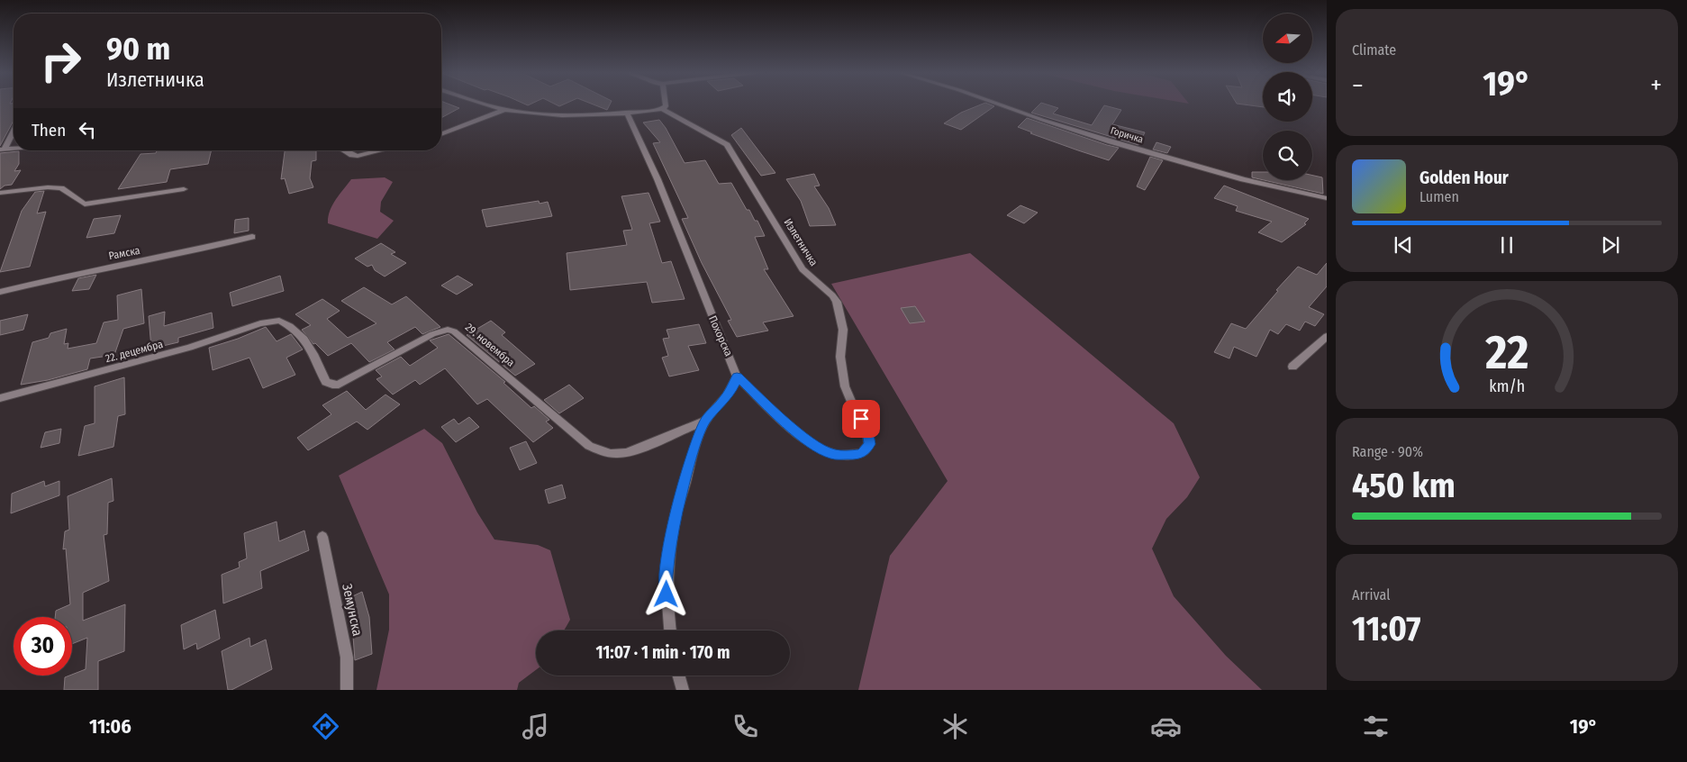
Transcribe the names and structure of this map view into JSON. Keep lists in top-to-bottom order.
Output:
{
  "streets": {
    "street": [
      "Горичка",
      "Излетничка",
      "Рамска",
      "Похорска",
      "29. новембра",
      "22. децембра",
      "Земунска"
    ]
  },
  "crossings": [
    ["Излетничка", "Похорска"],
    ["29. новембра", "22. децембра"]
  ],
  "north": "left",
  "page": {
    "tile": [
      "Climate",
      ["Range · 90%", "450 km"],
      ["Arrival", "11:07"]
    ],
    "turn": ["90 m", "Излетничка"],
    "heat": ["−", "19°", "+"],
    "then": "Then",
    "song": ["Golden Hour", "Lumen"],
    "limit": "30",
    "trip": "11:07 · 1 min · 170 m",
    "tabs": ["11:06", "19°"],
    "gauge": ["22", "km/h"]
  }
}
